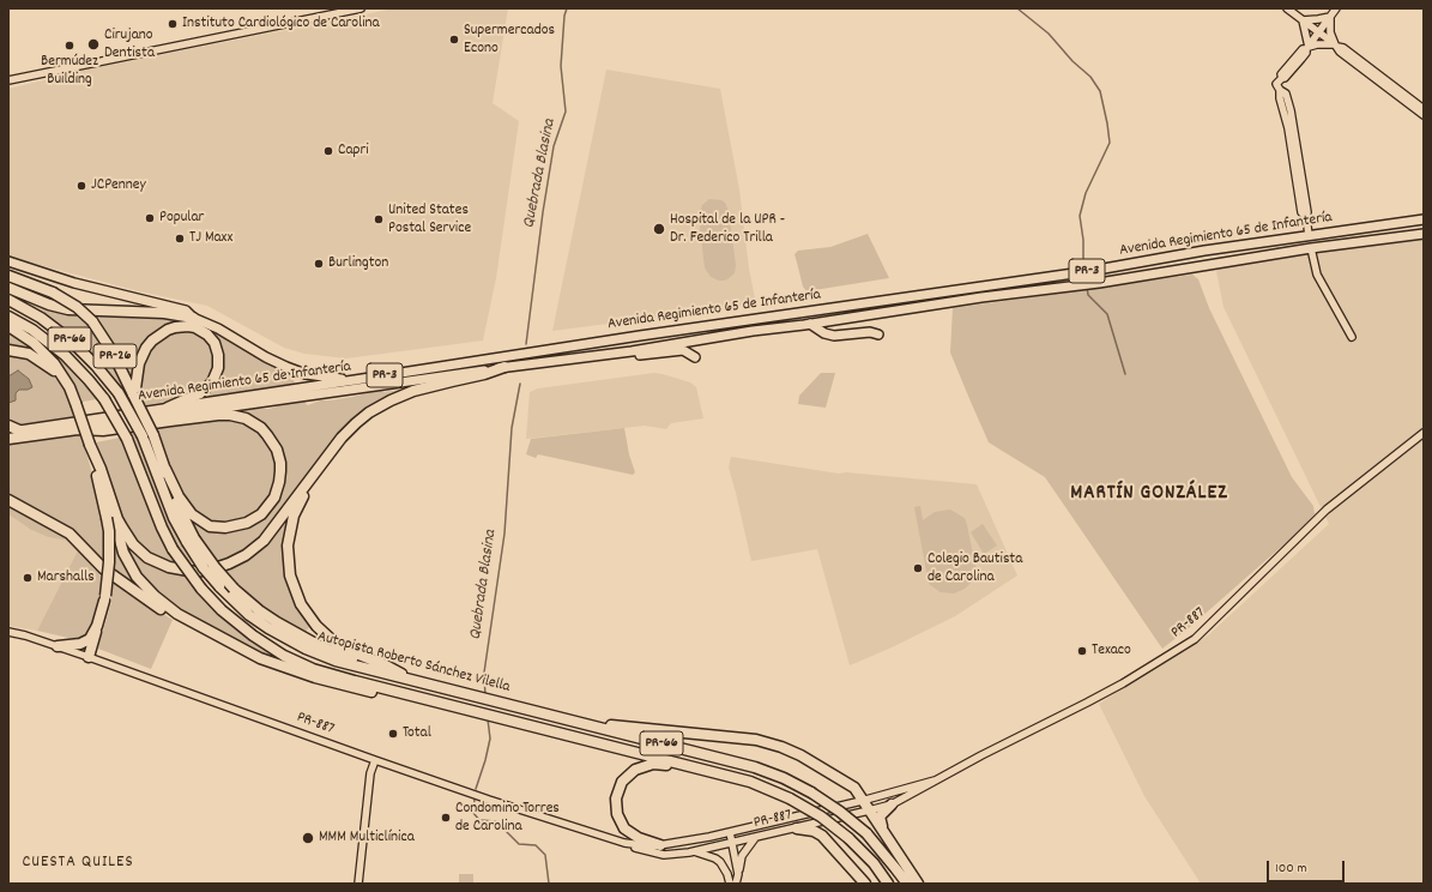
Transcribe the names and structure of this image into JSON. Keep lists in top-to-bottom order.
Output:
{
  "streets": {
    "highway": [
      "Avenida Regimiento 65 de Infantería",
      "PR-3",
      "PR-66",
      "PR-26",
      "Autopista Roberto Sánchez Vilella"
    ],
    "street": ["PR-887"]
  },
  "crossings": [
    ["PR-26", "Autopista Roberto Sánchez Vilella"]
  ],
  "districts": ["MARTÍN GONZÁLEZ", "CUESTA QUILES"],
  "water": ["Quebrada Blasina"],
  "places": [
    "Instituto Cardiológico de Carolina",
    "Supermercados Econo",
    "Cirujano Dentista",
    "Bermúdez Building",
    "Capri",
    "JCPenney",
    "Popular",
    "United States Postal Service",
    "Hospital de la UPR - Dr. Federico Trilla",
    "TJ Maxx",
    "Burlington",
    "Colegio Bautista de Carolina",
    "Marshalls",
    "Texaco",
    "Total",
    "Condomino Torres de Carolina",
    "MMM Multiclínica"
  ],
  "scale_bar": "100 m"
}
